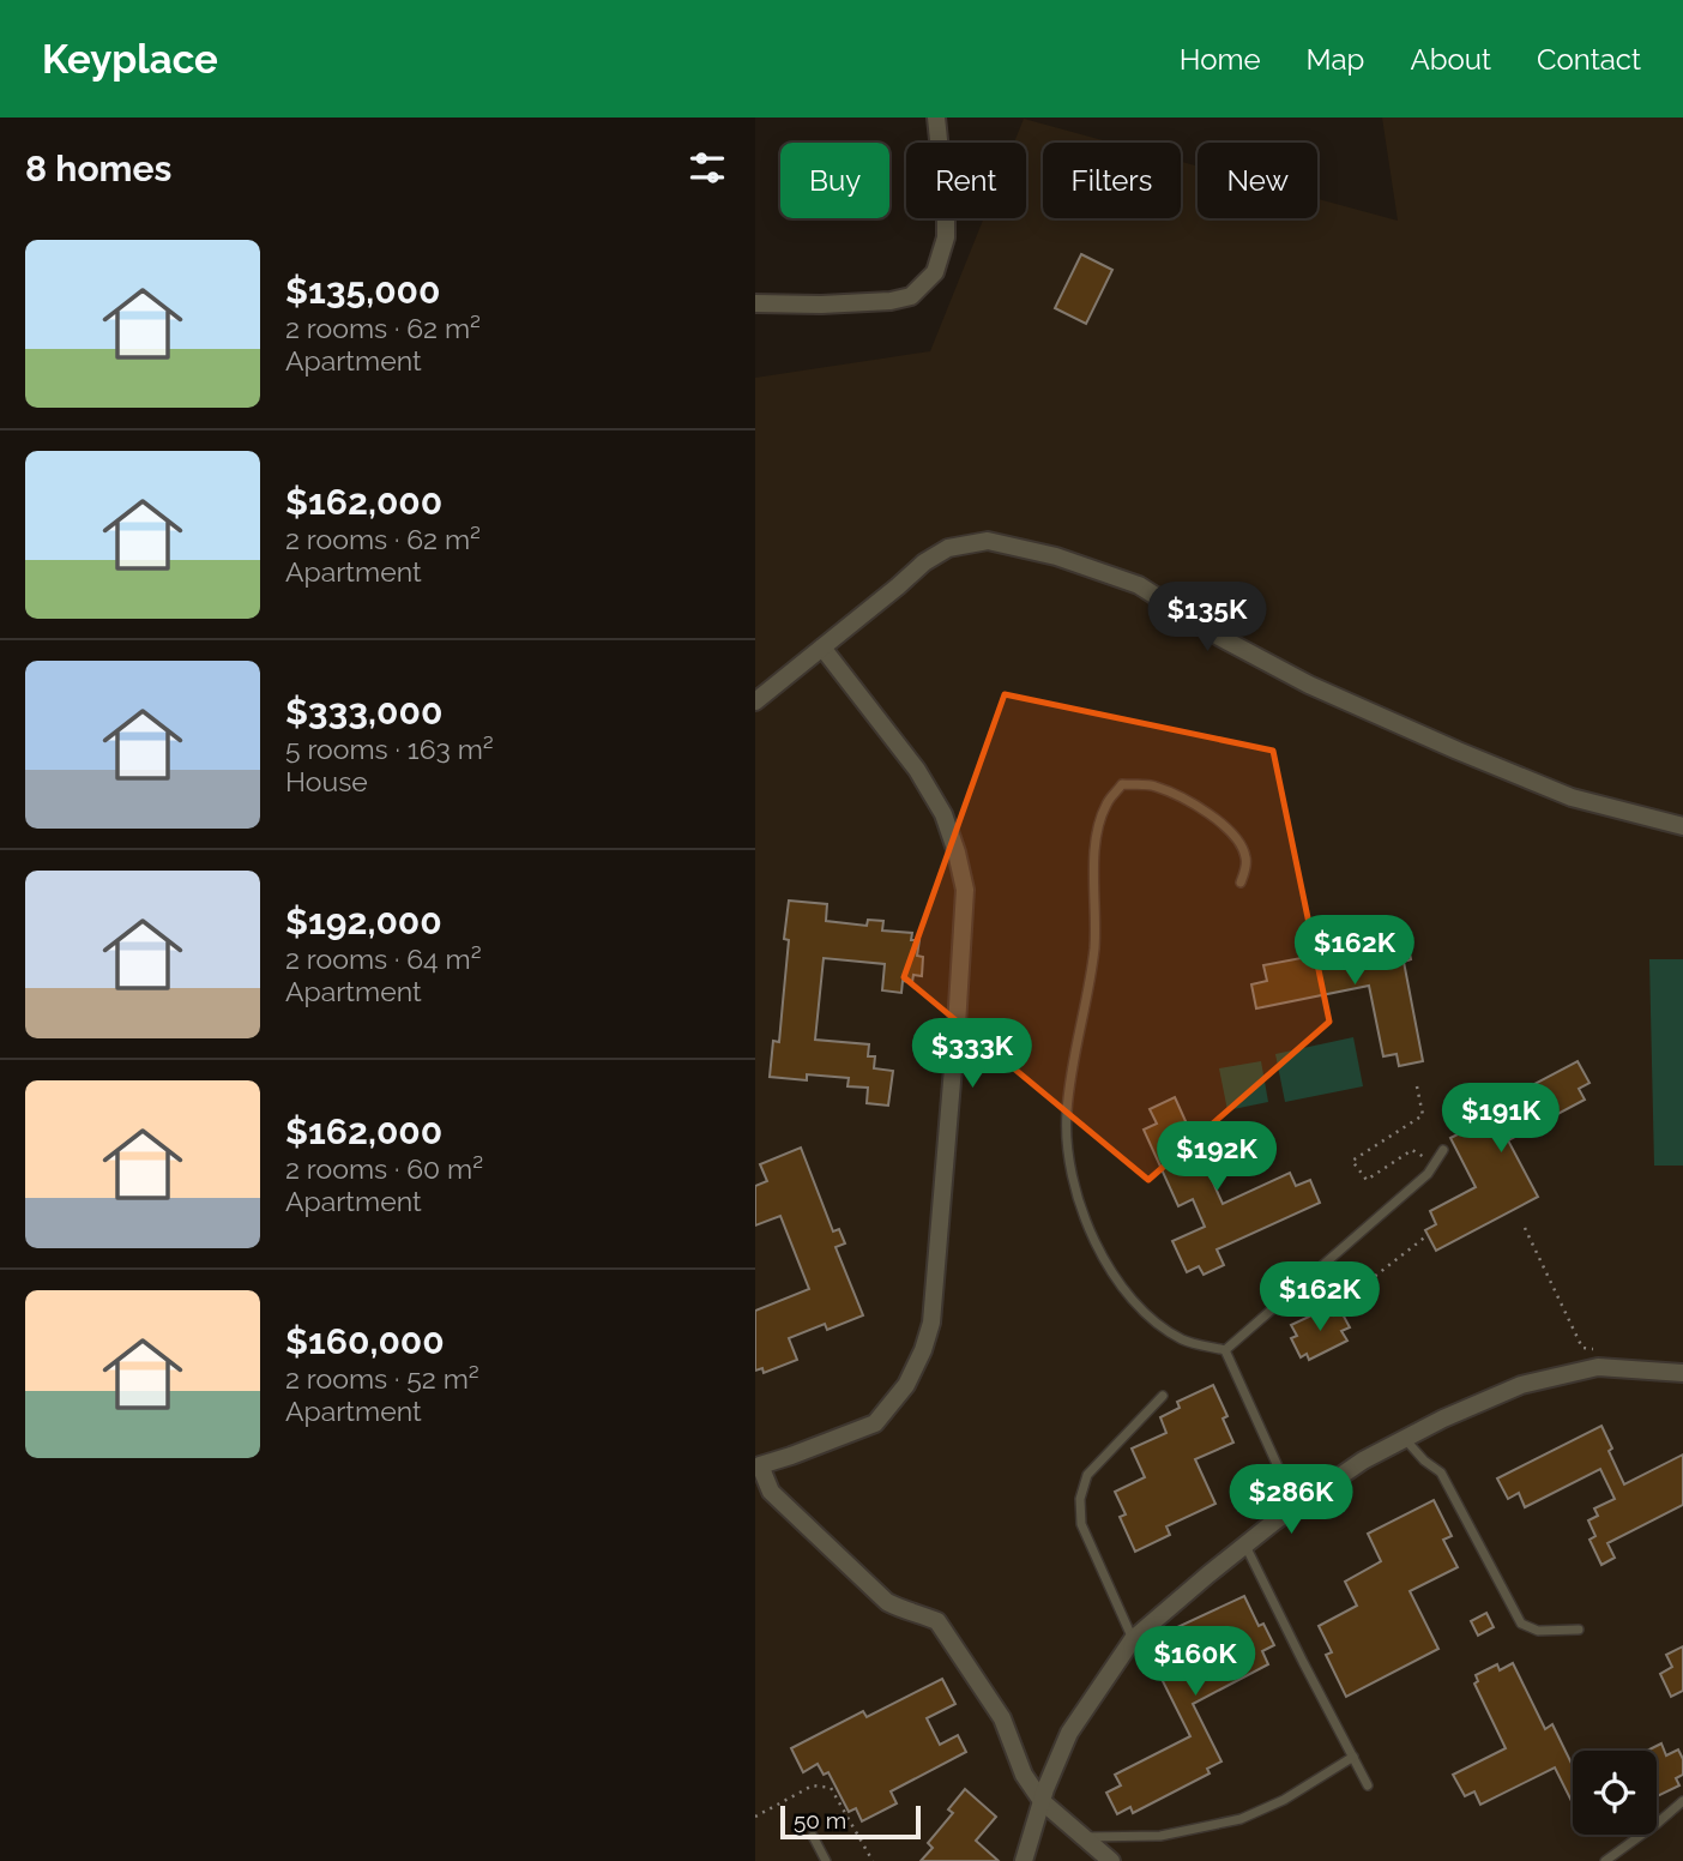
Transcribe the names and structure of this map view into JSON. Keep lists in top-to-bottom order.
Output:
{
  "scale_bar": "50 m",
  "page": {
    "header": "Keyplace",
    "nav": [
      "Home",
      "Map",
      "About",
      "Contact"
    ],
    "heading": "8 homes",
    "chip": [
      "Buy",
      "Rent",
      "Filters",
      "New"
    ],
    "list": [
      {
        "name": "$135,000",
        "note": "2 rooms · 62 m² · Apartment"
      },
      {
        "name": "$162,000",
        "note": "2 rooms · 62 m² · Apartment"
      },
      {
        "name": "$333,000",
        "note": "5 rooms · 163 m² · House"
      },
      {
        "name": "$192,000",
        "note": "2 rooms · 64 m² · Apartment"
      },
      {
        "name": "$162,000",
        "note": "2 rooms · 60 m² · Apartment"
      },
      {
        "name": "$160,000",
        "note": "2 rooms · 52 m² · Apartment"
      }
    ],
    "price": [
      "$135K",
      "$162K",
      "$333K",
      "$191K",
      "$192K",
      "$162K",
      "$286K",
      "$160K"
    ],
    "scale": "50 m"
  }
}
